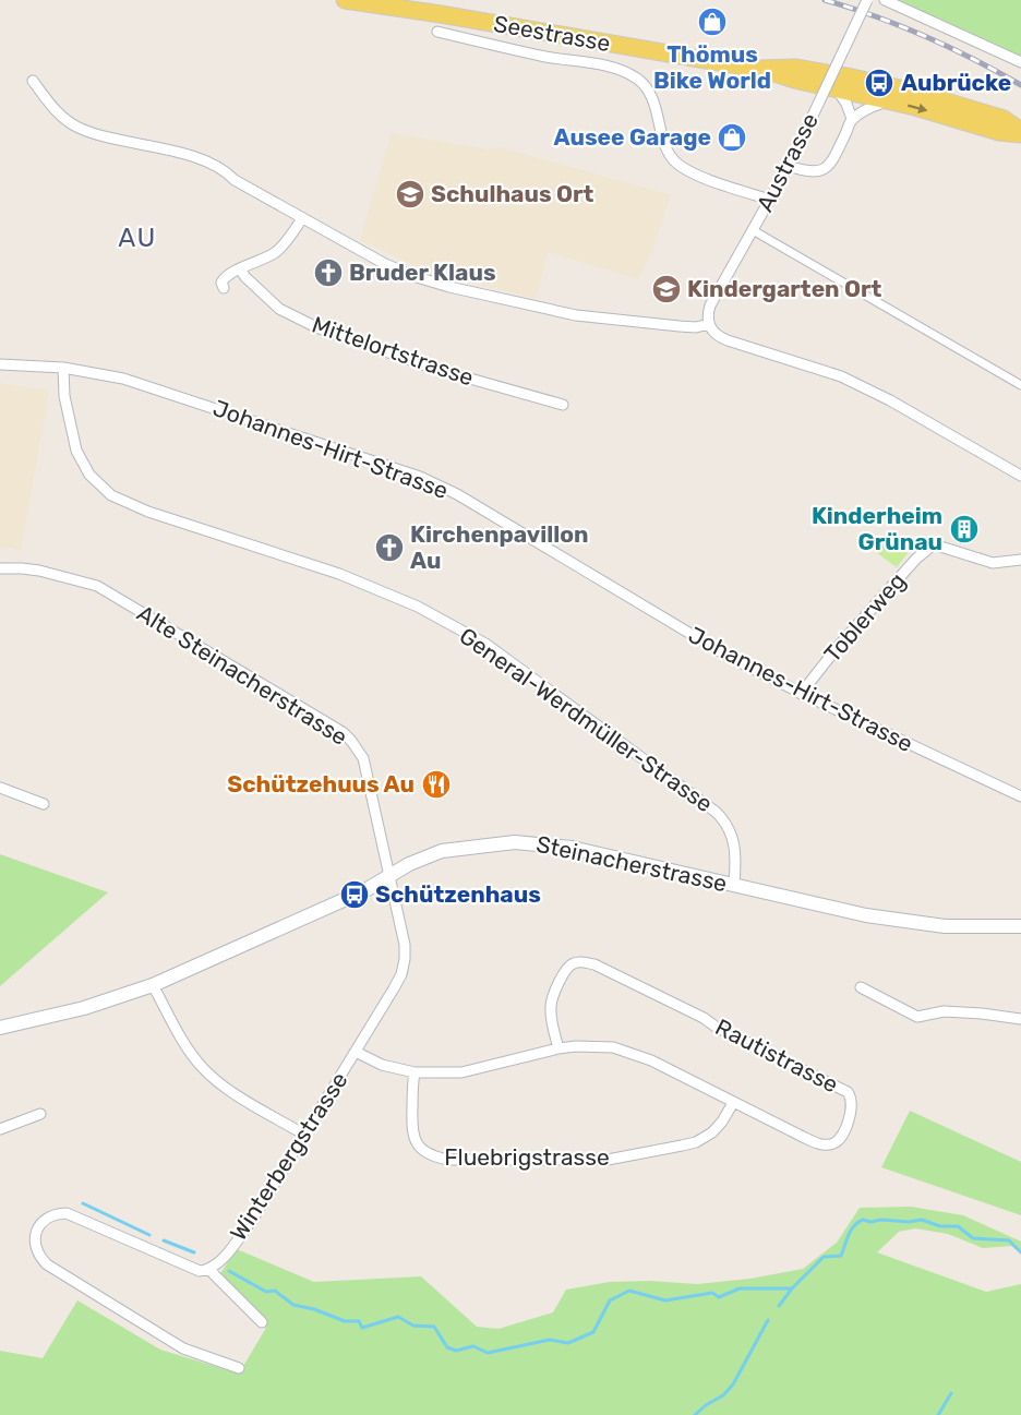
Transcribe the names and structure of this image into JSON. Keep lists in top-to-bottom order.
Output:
{
  "streets": {
    "main road": ["Seestrasse"],
    "street": [
      "Austrasse",
      "Mittelortstrasse",
      "Johannes-Hirt-Strasse",
      "Toblerweg",
      "Alte Steinacherstrasse",
      "General-Werdmüller-Strasse",
      "Steinacherstrasse",
      "Rautistrasse",
      "Winterbergstrasse",
      "Fluebrigstrasse"
    ]
  },
  "crossings": [
    ["Johannes-Hirt-Strasse", "Toblerweg"],
    ["Johannes-Hirt-Strasse", "General-Werdmüller-Strasse"],
    ["Alte Steinacherstrasse", "Steinacherstrasse"],
    ["Alte Steinacherstrasse", "Winterbergstrasse"],
    ["General-Werdmüller-Strasse", "Steinacherstrasse"],
    ["Steinacherstrasse", "Winterbergstrasse"],
    ["Rautistrasse", "Fluebrigstrasse"]
  ],
  "districts": ["AU"],
  "places": {
    "shop": ["Thömus Bike World", "Ausee Garage"],
    "bus stop": ["Aubrücke", "Schützenhaus"],
    "school or university": ["Schulhaus Ort", "Kindergarten Ort"],
    "church": ["Bruder Klaus", "Kirchenpavillon Au"],
    "building": ["Kinderheim Grünau"],
    "restaurant": ["Schützehuus Au"]
  }
}
